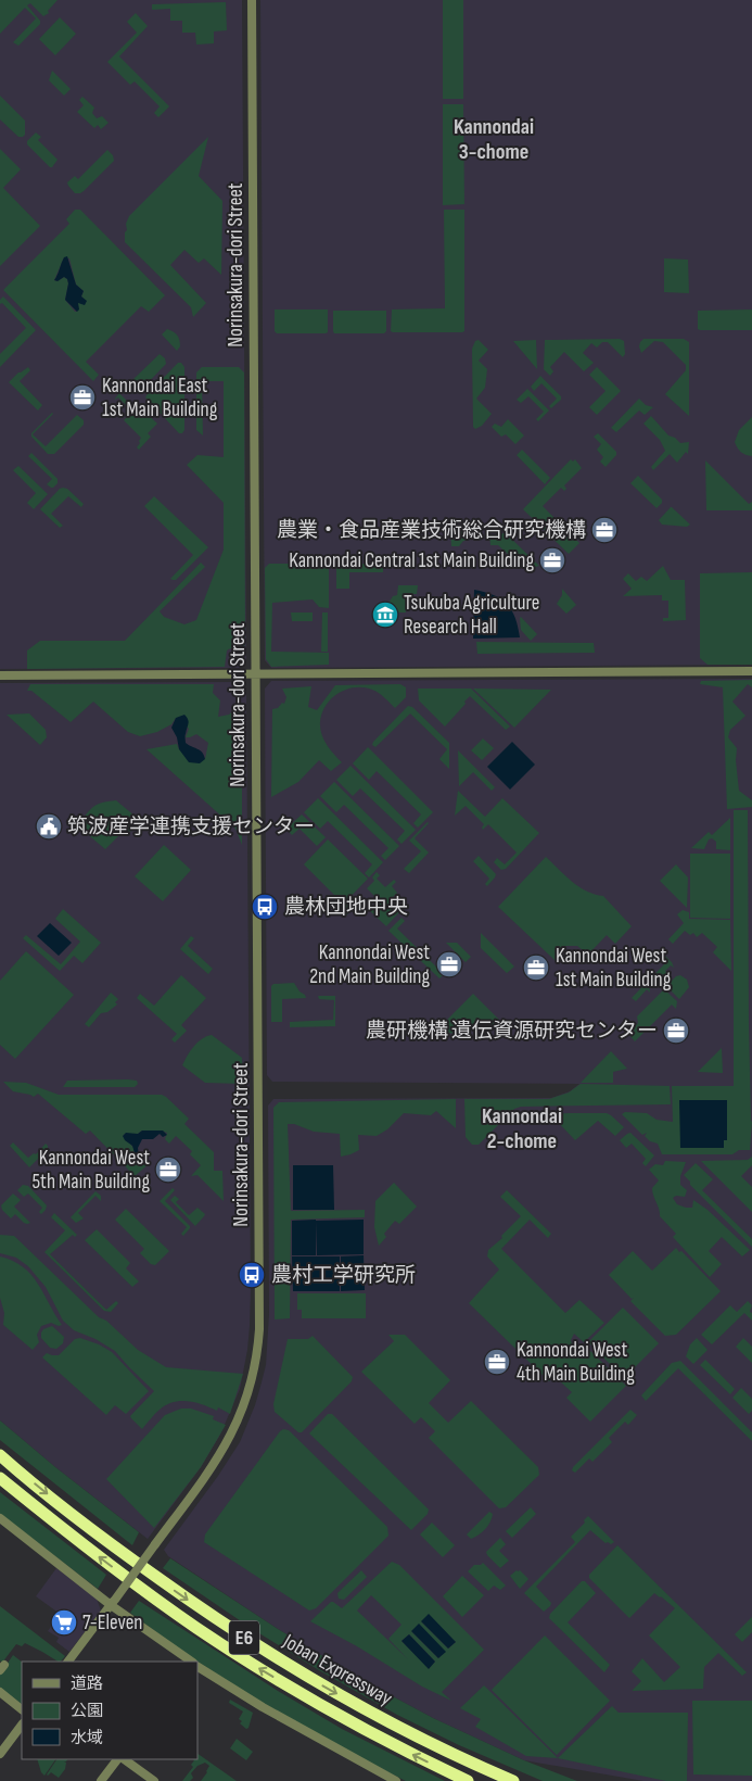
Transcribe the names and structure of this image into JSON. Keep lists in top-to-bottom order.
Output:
{
  "streets": {
    "highway": ["E6", "Joban Expressway"],
    "street": ["Norinsakura-dori Street"]
  },
  "districts": ["Kannondai 3-chome", "Kannondai 2-chome"],
  "places": {
    "office": [
      "Kannondai East 1st Main Building",
      "農業・食品産業技術総合研究機構",
      "Kannondai Central 1st Main Building",
      "Kannondai West 2nd Main Building",
      "Kannondai West 1st Main Building",
      "農研機構 遺伝資源研究センター",
      "Kannondai West 5th Main Building",
      "Kannondai West 4th Main Building"
    ],
    "museum": ["Tsukuba Agriculture Research Hall"],
    "public building": ["筑波産学連携支援センター"],
    "bus stop": ["農林団地中央", "農村工学研究所"],
    "supermarket": ["7-Eleven"]
  },
  "legend": ["道路", "公園", "水域"]
}
